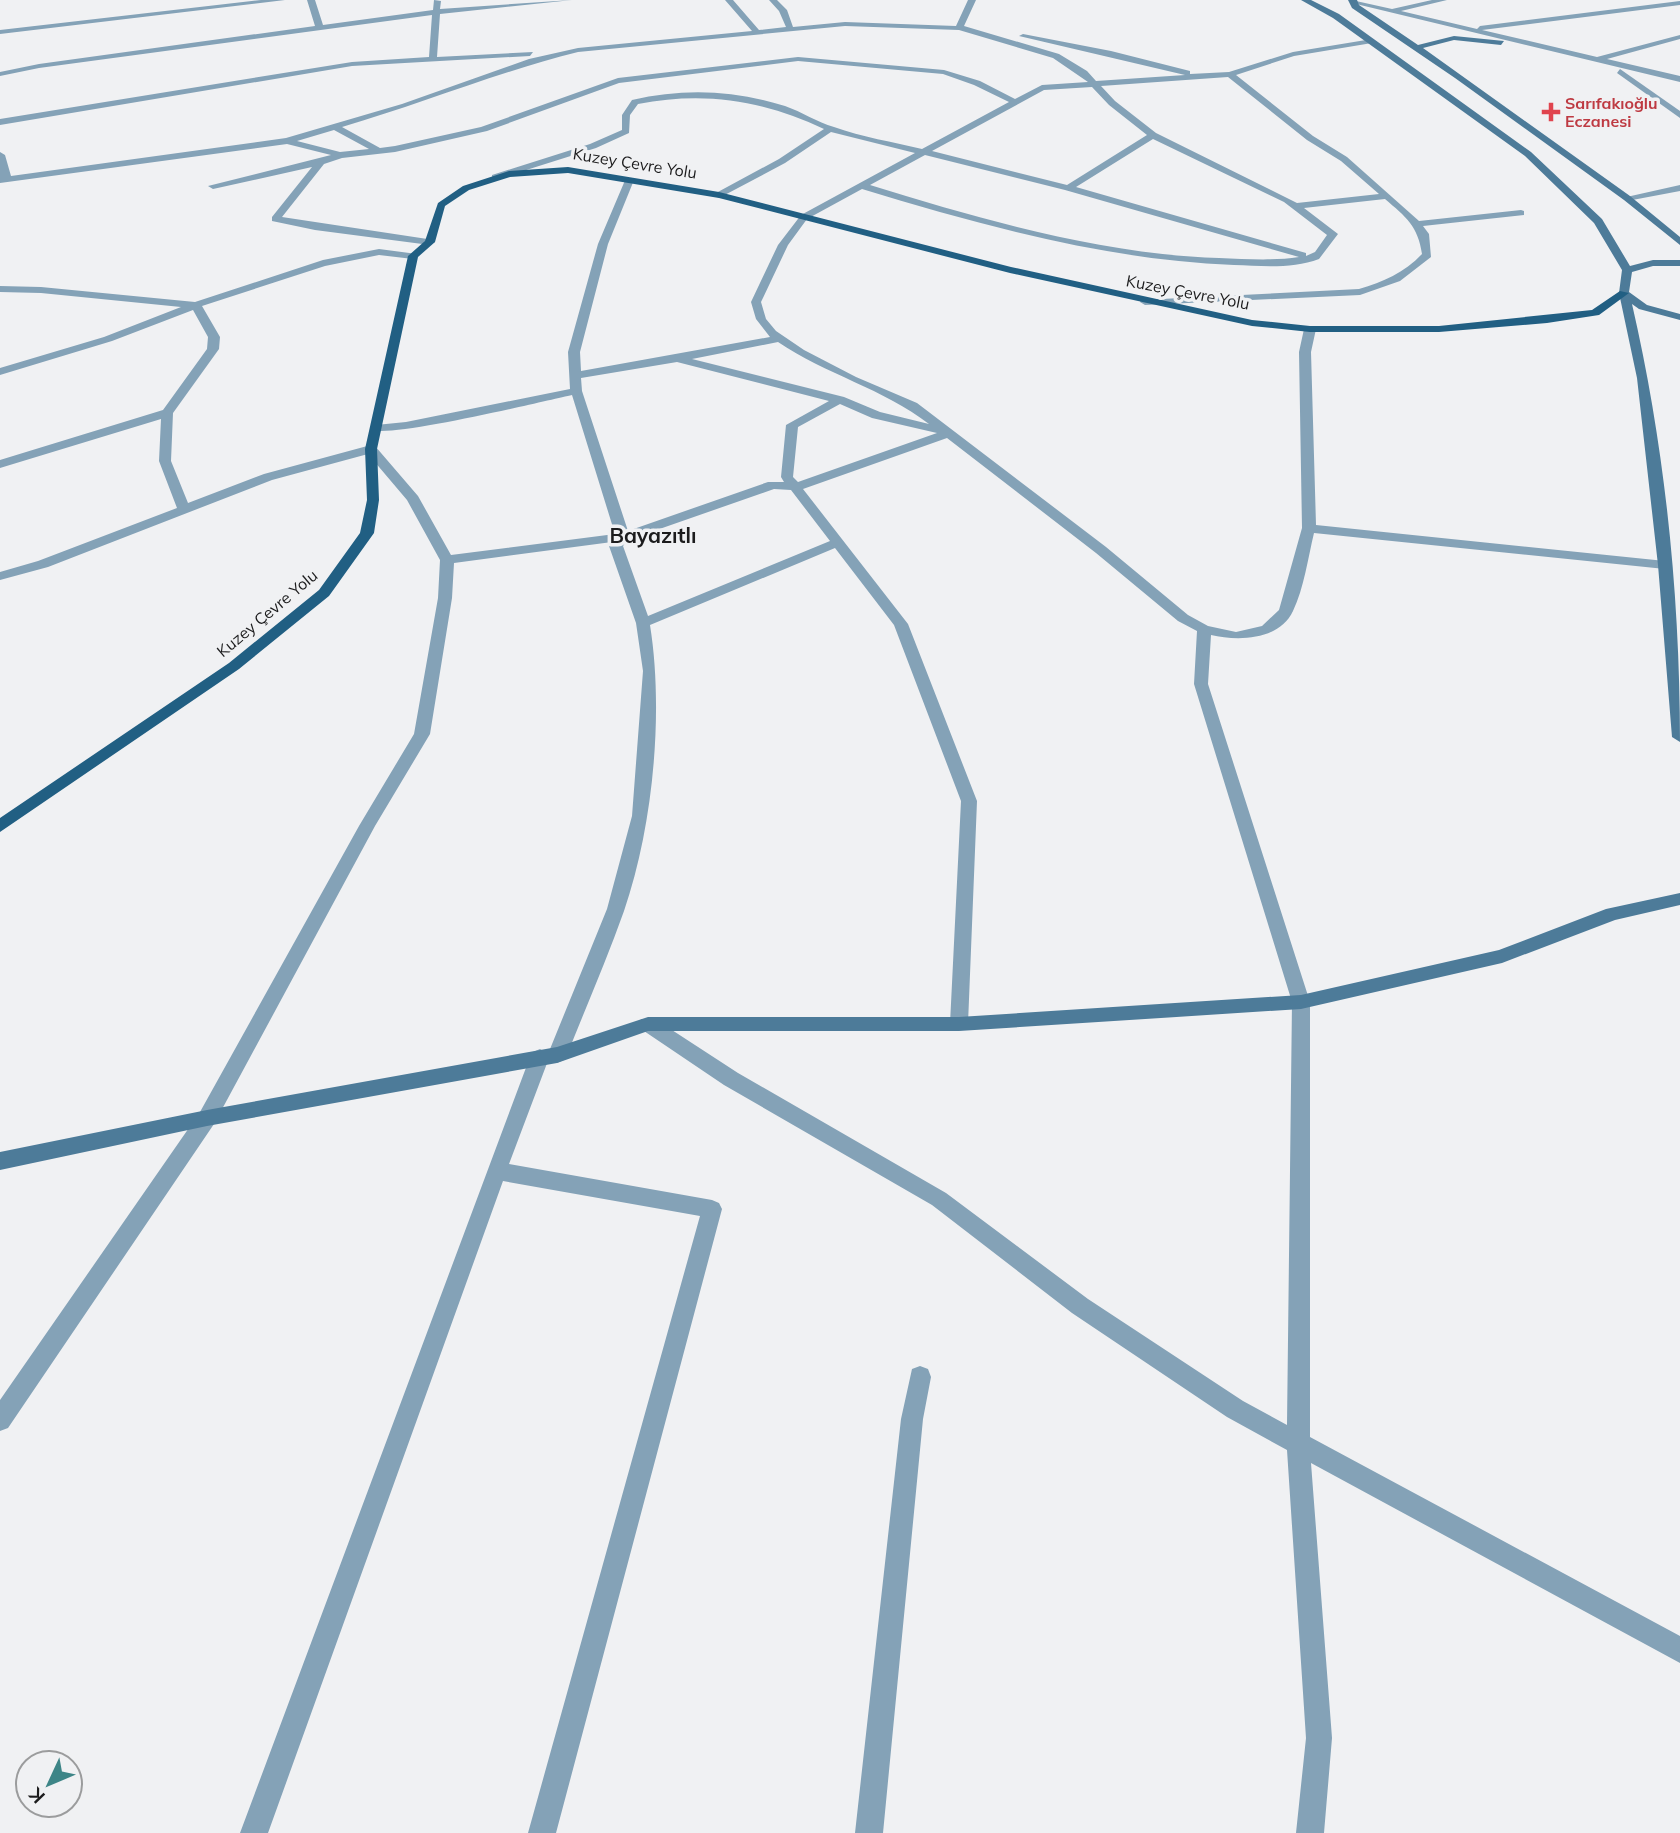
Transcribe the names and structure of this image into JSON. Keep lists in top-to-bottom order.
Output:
{
  "streets": {
    "main road": ["Kuzey Çevre Yolu"]
  },
  "districts": ["Bayazıtlı"],
  "places": {
    "health": ["Sarıfakıoğlu Eczanesi"]
  },
  "north": "bottom left"
}
